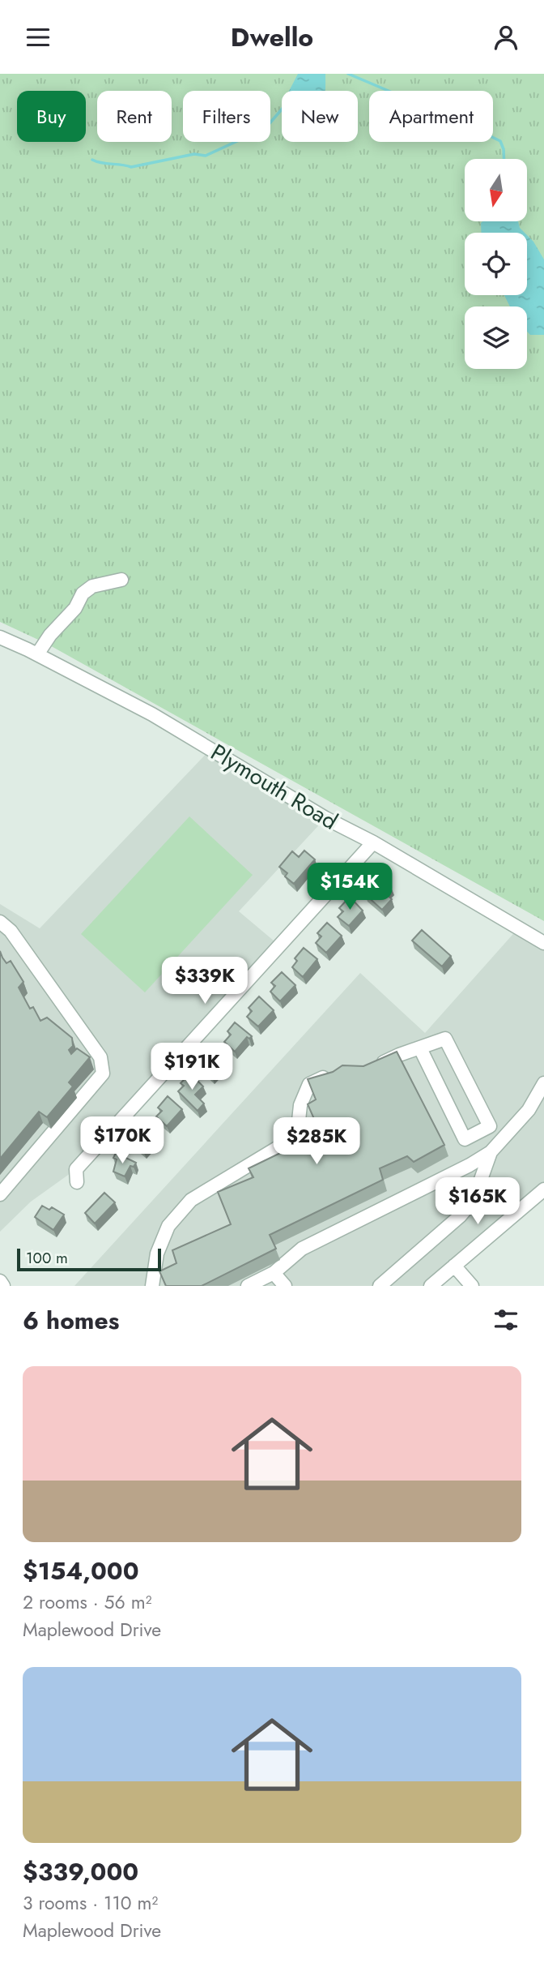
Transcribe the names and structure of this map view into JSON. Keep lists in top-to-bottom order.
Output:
{
  "streets": {
    "street": ["Plymouth Road"]
  },
  "scale_bar": "100 m",
  "north": "bottom",
  "page": {
    "header": "Dwello",
    "chip": [
      "Buy",
      "Rent",
      "Filters",
      "New",
      "Apartment"
    ],
    "price": [
      "$154K",
      "$339K",
      "$191K",
      "$170K",
      "$285K",
      "$165K"
    ],
    "scale": "100 m",
    "heading": "6 homes",
    "list": [
      {
        "name": "$154,000",
        "note": "2 rooms · 56 m² · Maplewood Drive"
      },
      {
        "name": "$339,000",
        "note": "3 rooms · 110 m² · Maplewood Drive"
      }
    ]
  }
}
